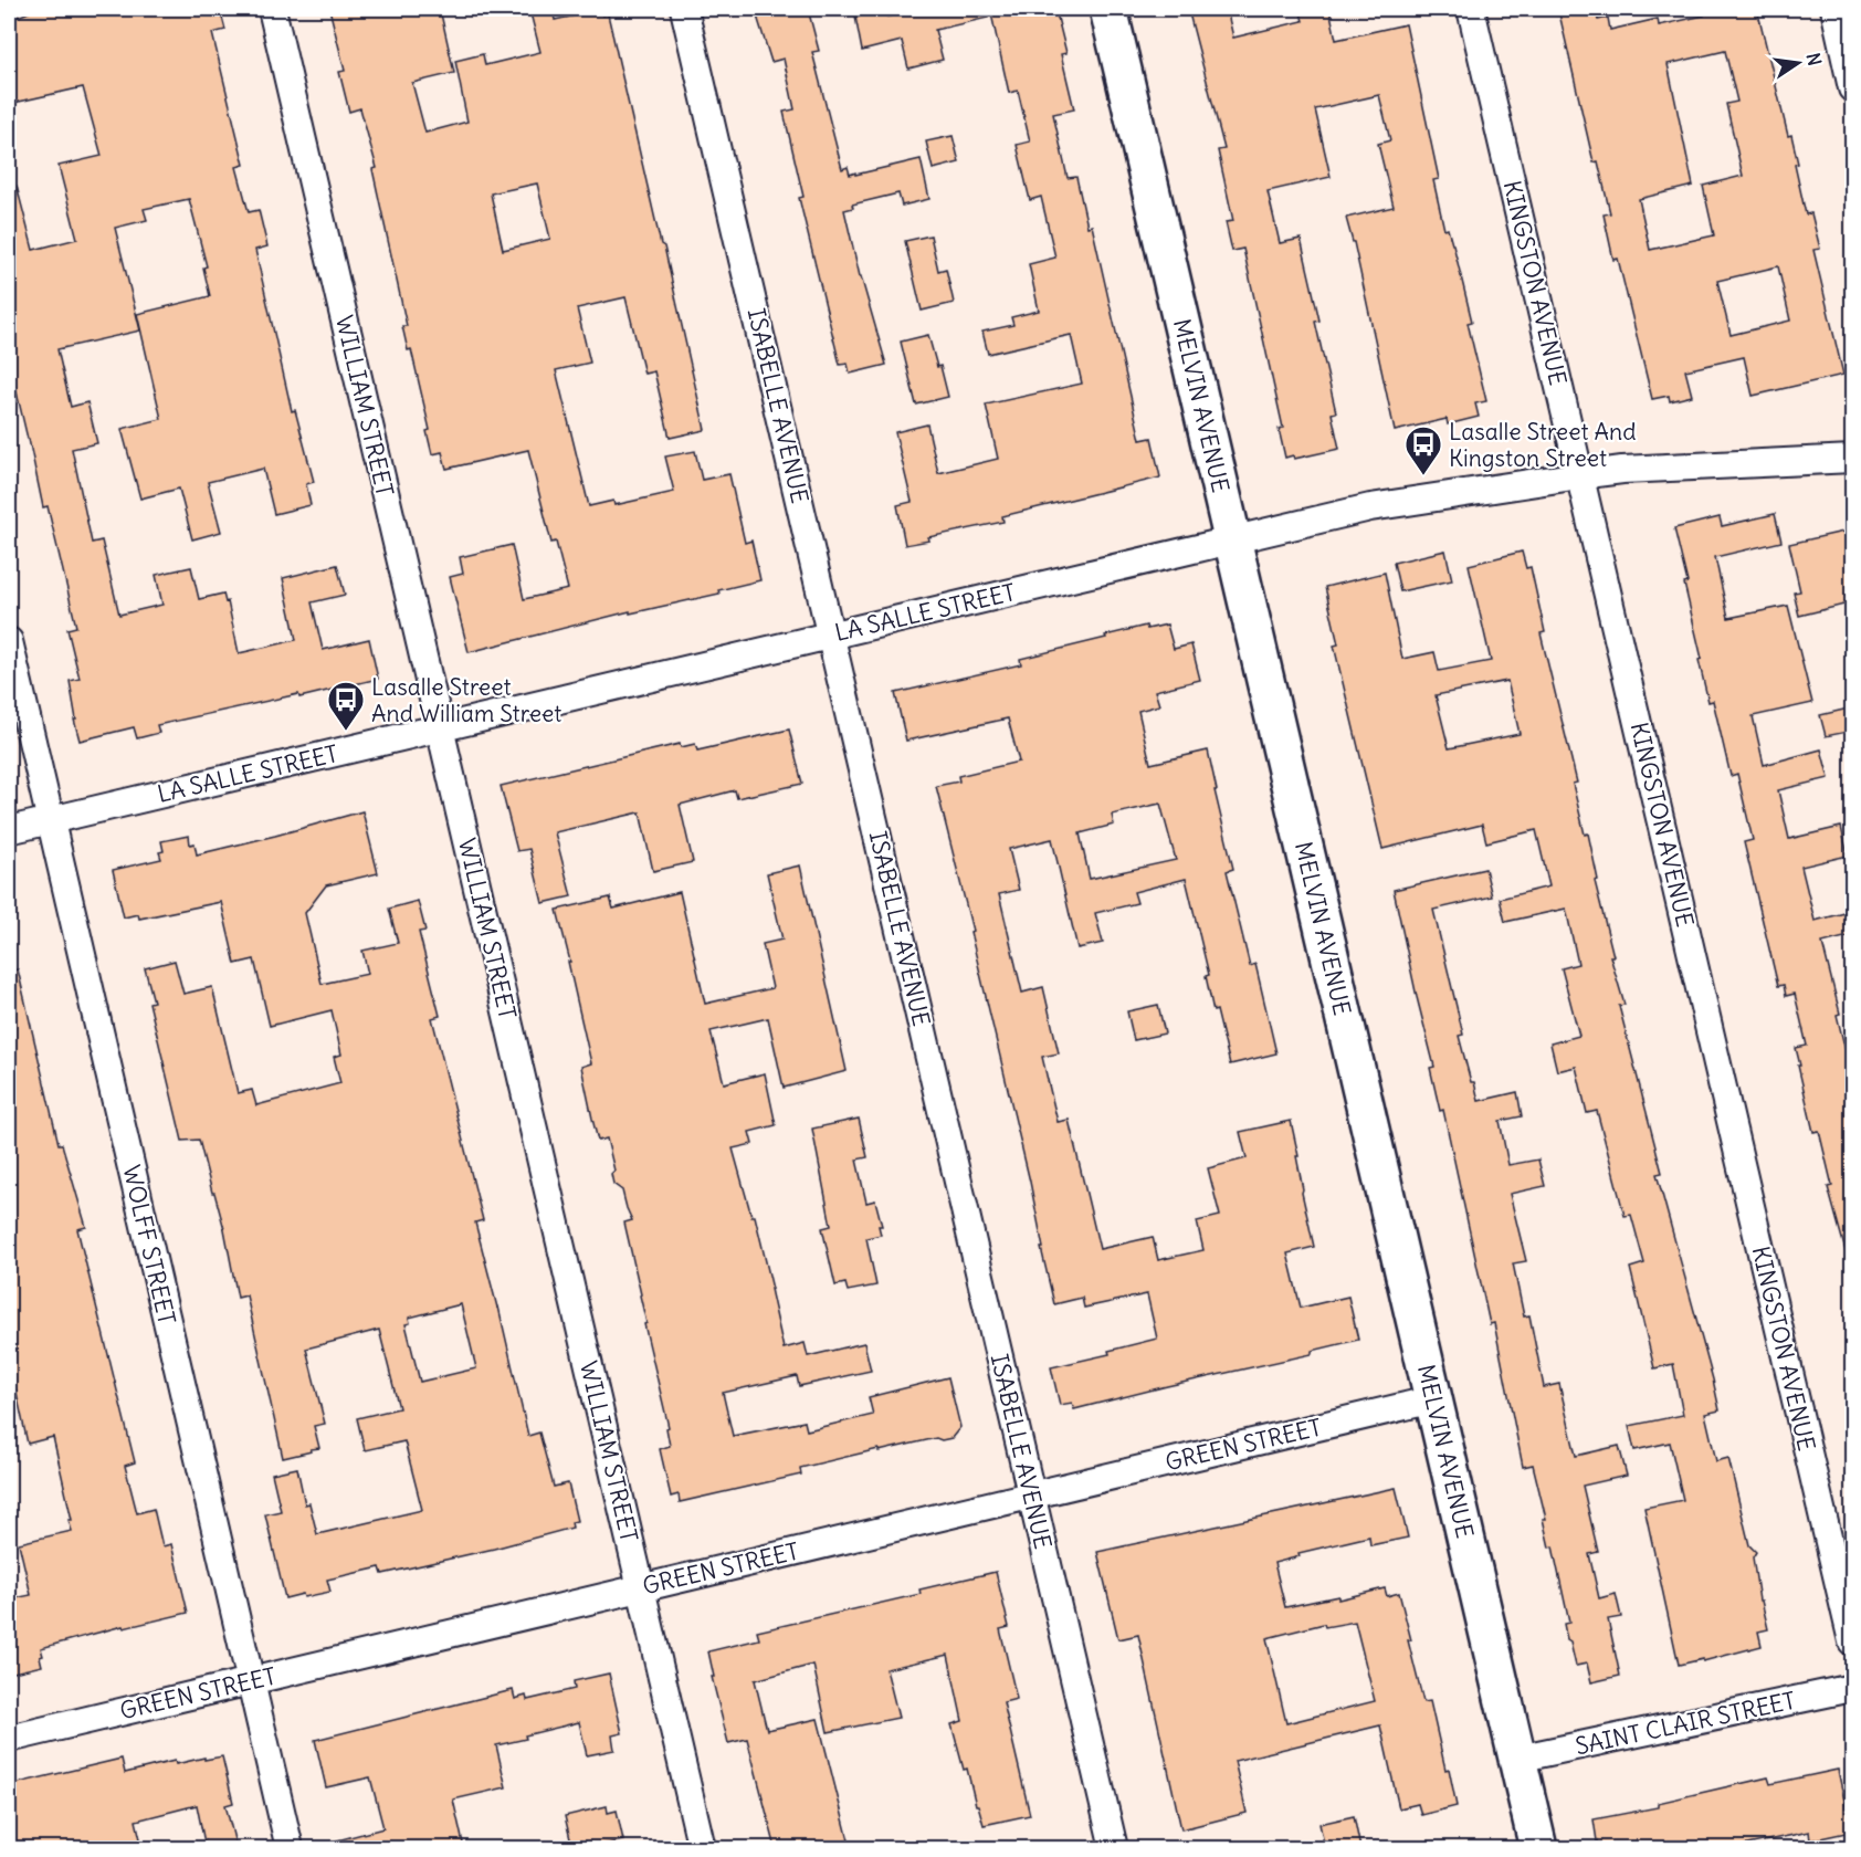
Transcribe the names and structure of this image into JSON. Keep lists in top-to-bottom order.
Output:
{
  "streets": {
    "street": [
      "KINGSTON AVENUE",
      "WILLIAM STREET",
      "ISABELLE AVENUE",
      "MELVIN AVENUE",
      "LA SALLE STREET",
      "WOLFF STREET",
      "GREEN STREET",
      "SAINT CLAIR STREET"
    ]
  },
  "crossings": [
    ["KINGSTON AVENUE", "LA SALLE STREET"],
    ["WILLIAM STREET", "LA SALLE STREET"],
    ["WILLIAM STREET", "GREEN STREET"],
    ["ISABELLE AVENUE", "LA SALLE STREET"],
    ["ISABELLE AVENUE", "GREEN STREET"],
    ["MELVIN AVENUE", "LA SALLE STREET"],
    ["MELVIN AVENUE", "GREEN STREET"],
    ["MELVIN AVENUE", "SAINT CLAIR STREET"],
    ["LA SALLE STREET", "WOLFF STREET"],
    ["WOLFF STREET", "GREEN STREET"]
  ],
  "places": {
    "bus stop": ["Lasalle Street And Kingston Street", "Lasalle Street And William Street"]
  },
  "north": "right"
}
